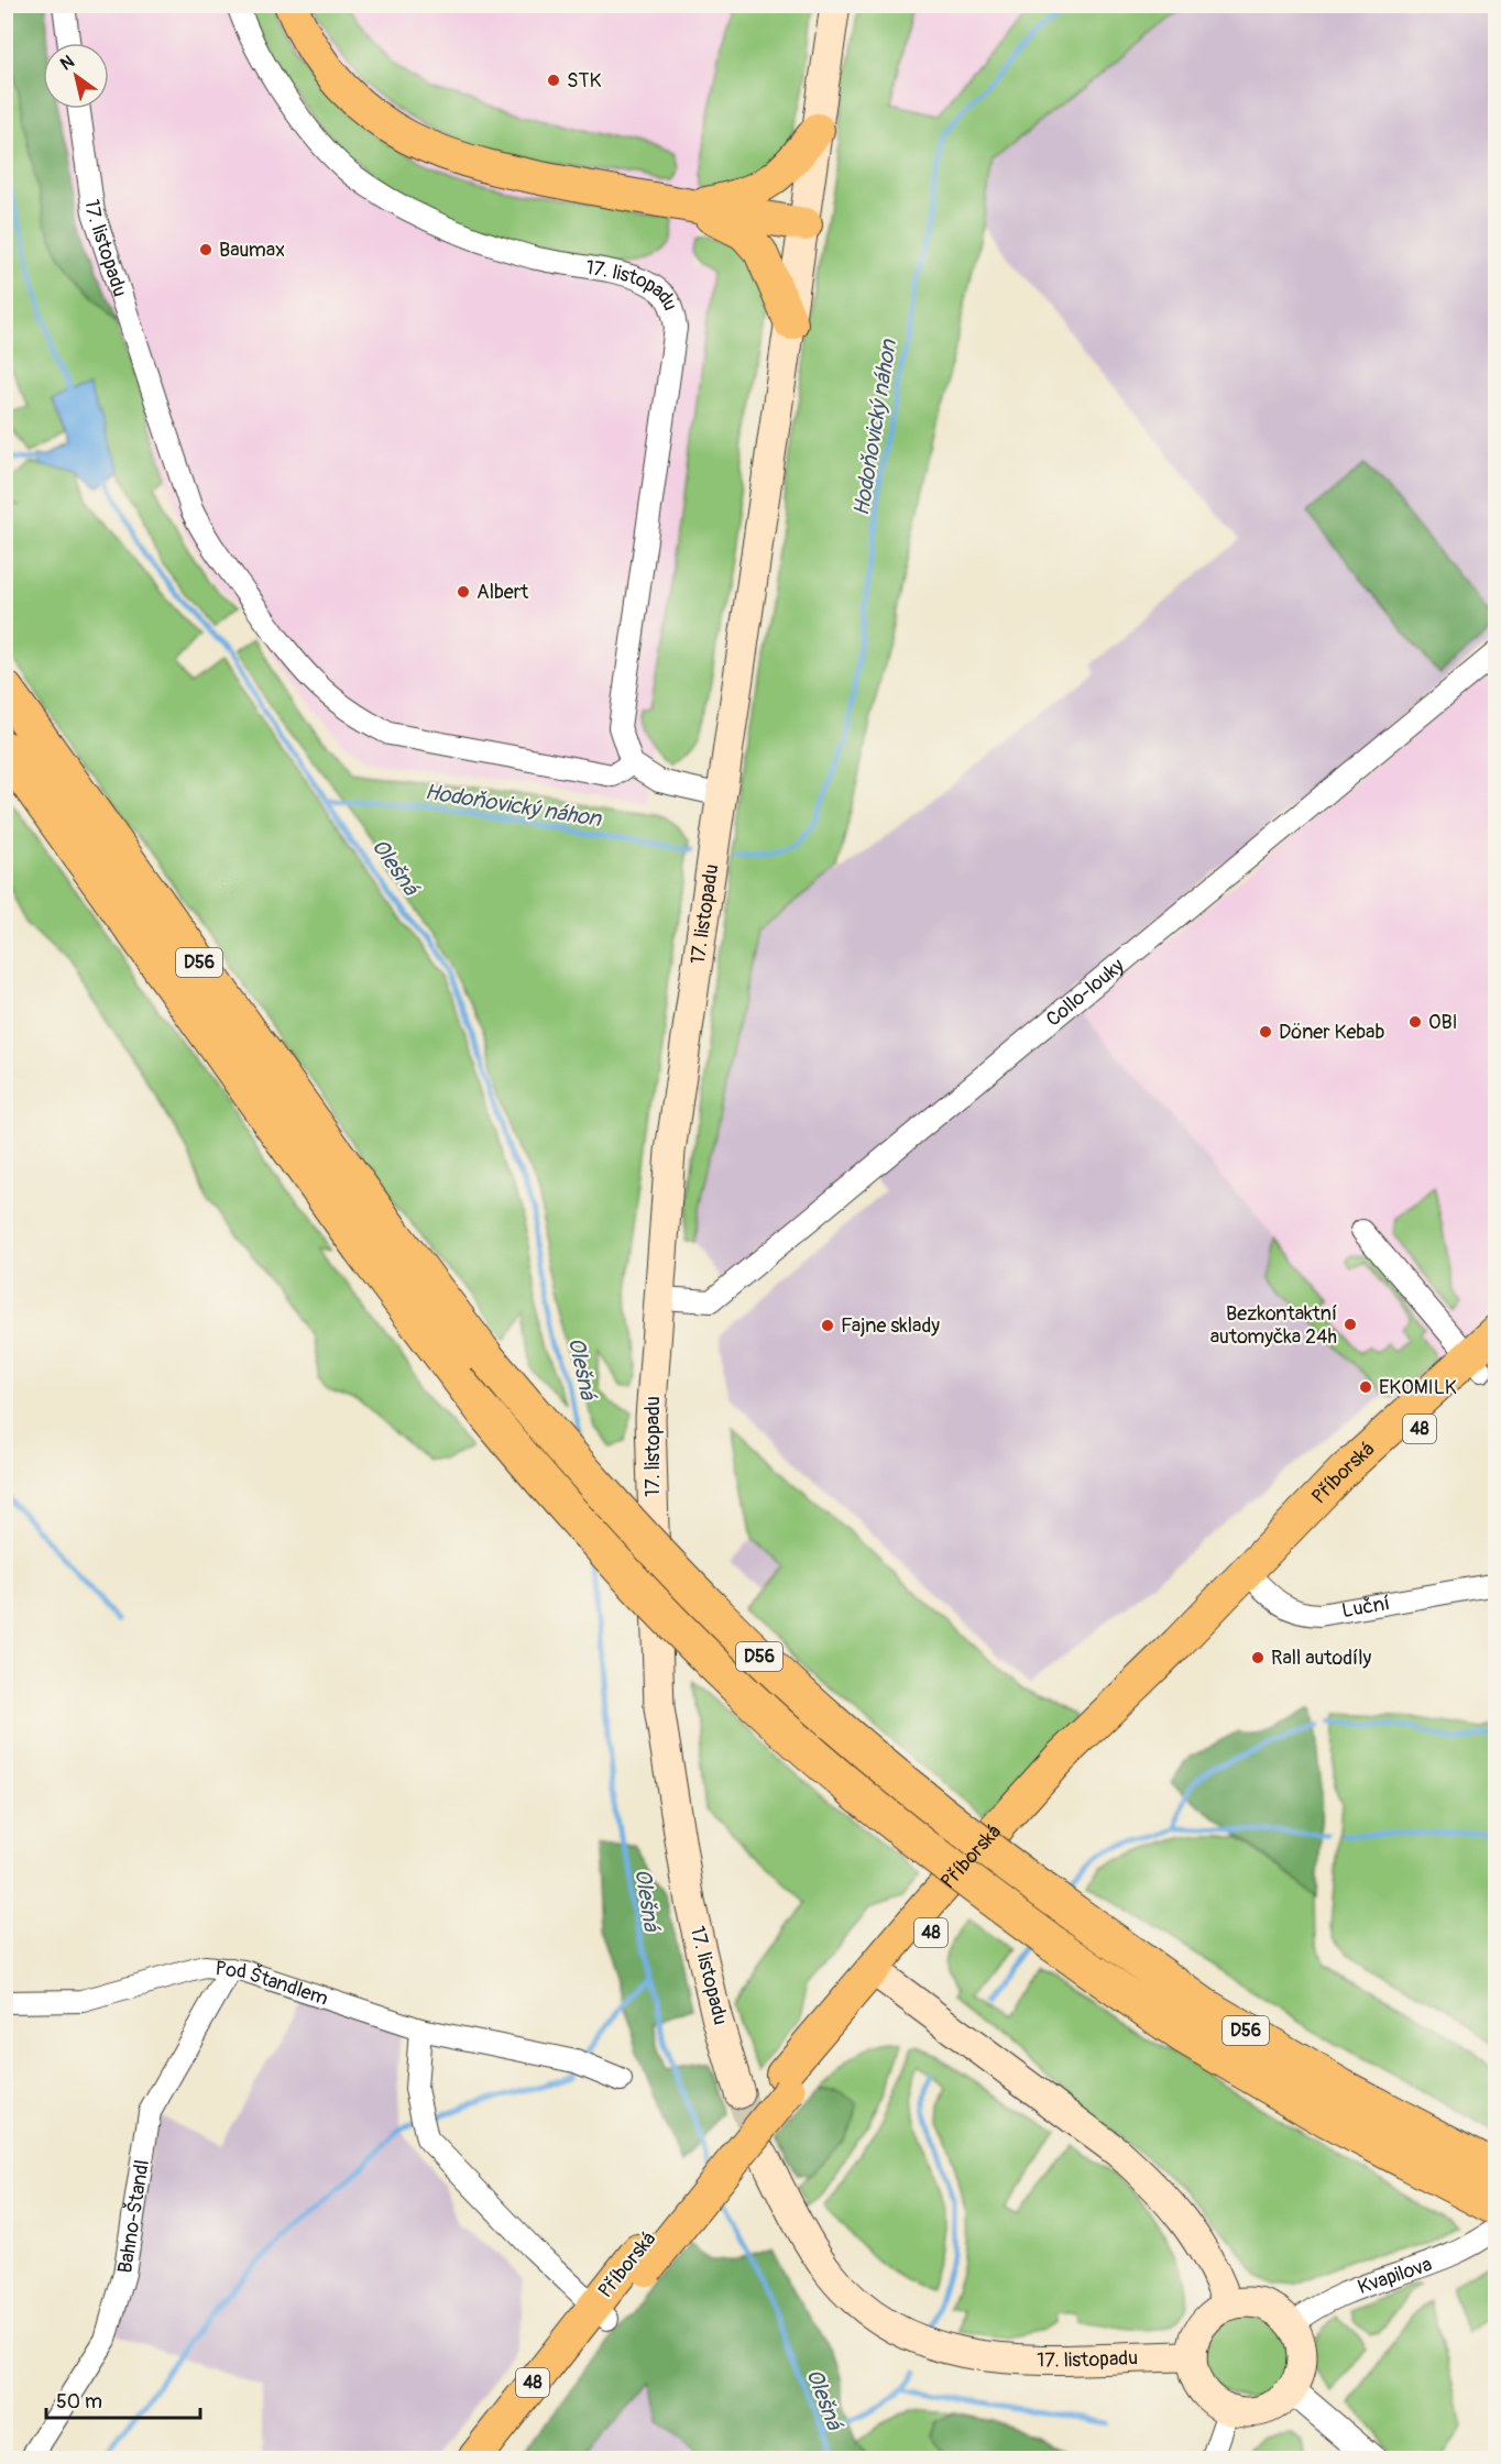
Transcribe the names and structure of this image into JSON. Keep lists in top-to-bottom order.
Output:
{
  "streets": {
    "highway": ["D56"],
    "main road": ["17. listopadu", "48", "Příborská"],
    "street": [
      "Collo-louky",
      "Luční",
      "Pod Štandlem",
      "Bahno-Štandl",
      "Kvapilova"
    ]
  },
  "crossings": [
    ["17. listopadu", "Collo-louky"],
    ["17. listopadu", "Kvapilova"],
    ["Příborská", "Luční"],
    ["Pod Štandlem", "Bahno-Štandl"]
  ],
  "water": ["Hodoňovický náhon", "Olešná"],
  "places": [
    "STK",
    "Baumax",
    "Albert",
    "OBI",
    "Döner Kebab",
    "Bezkontaktní automyčka 24h",
    "Fajne sklady",
    "EKOMILK",
    "Rall autodíly"
  ],
  "scale_bar": "50 m",
  "north": "top left"
}
